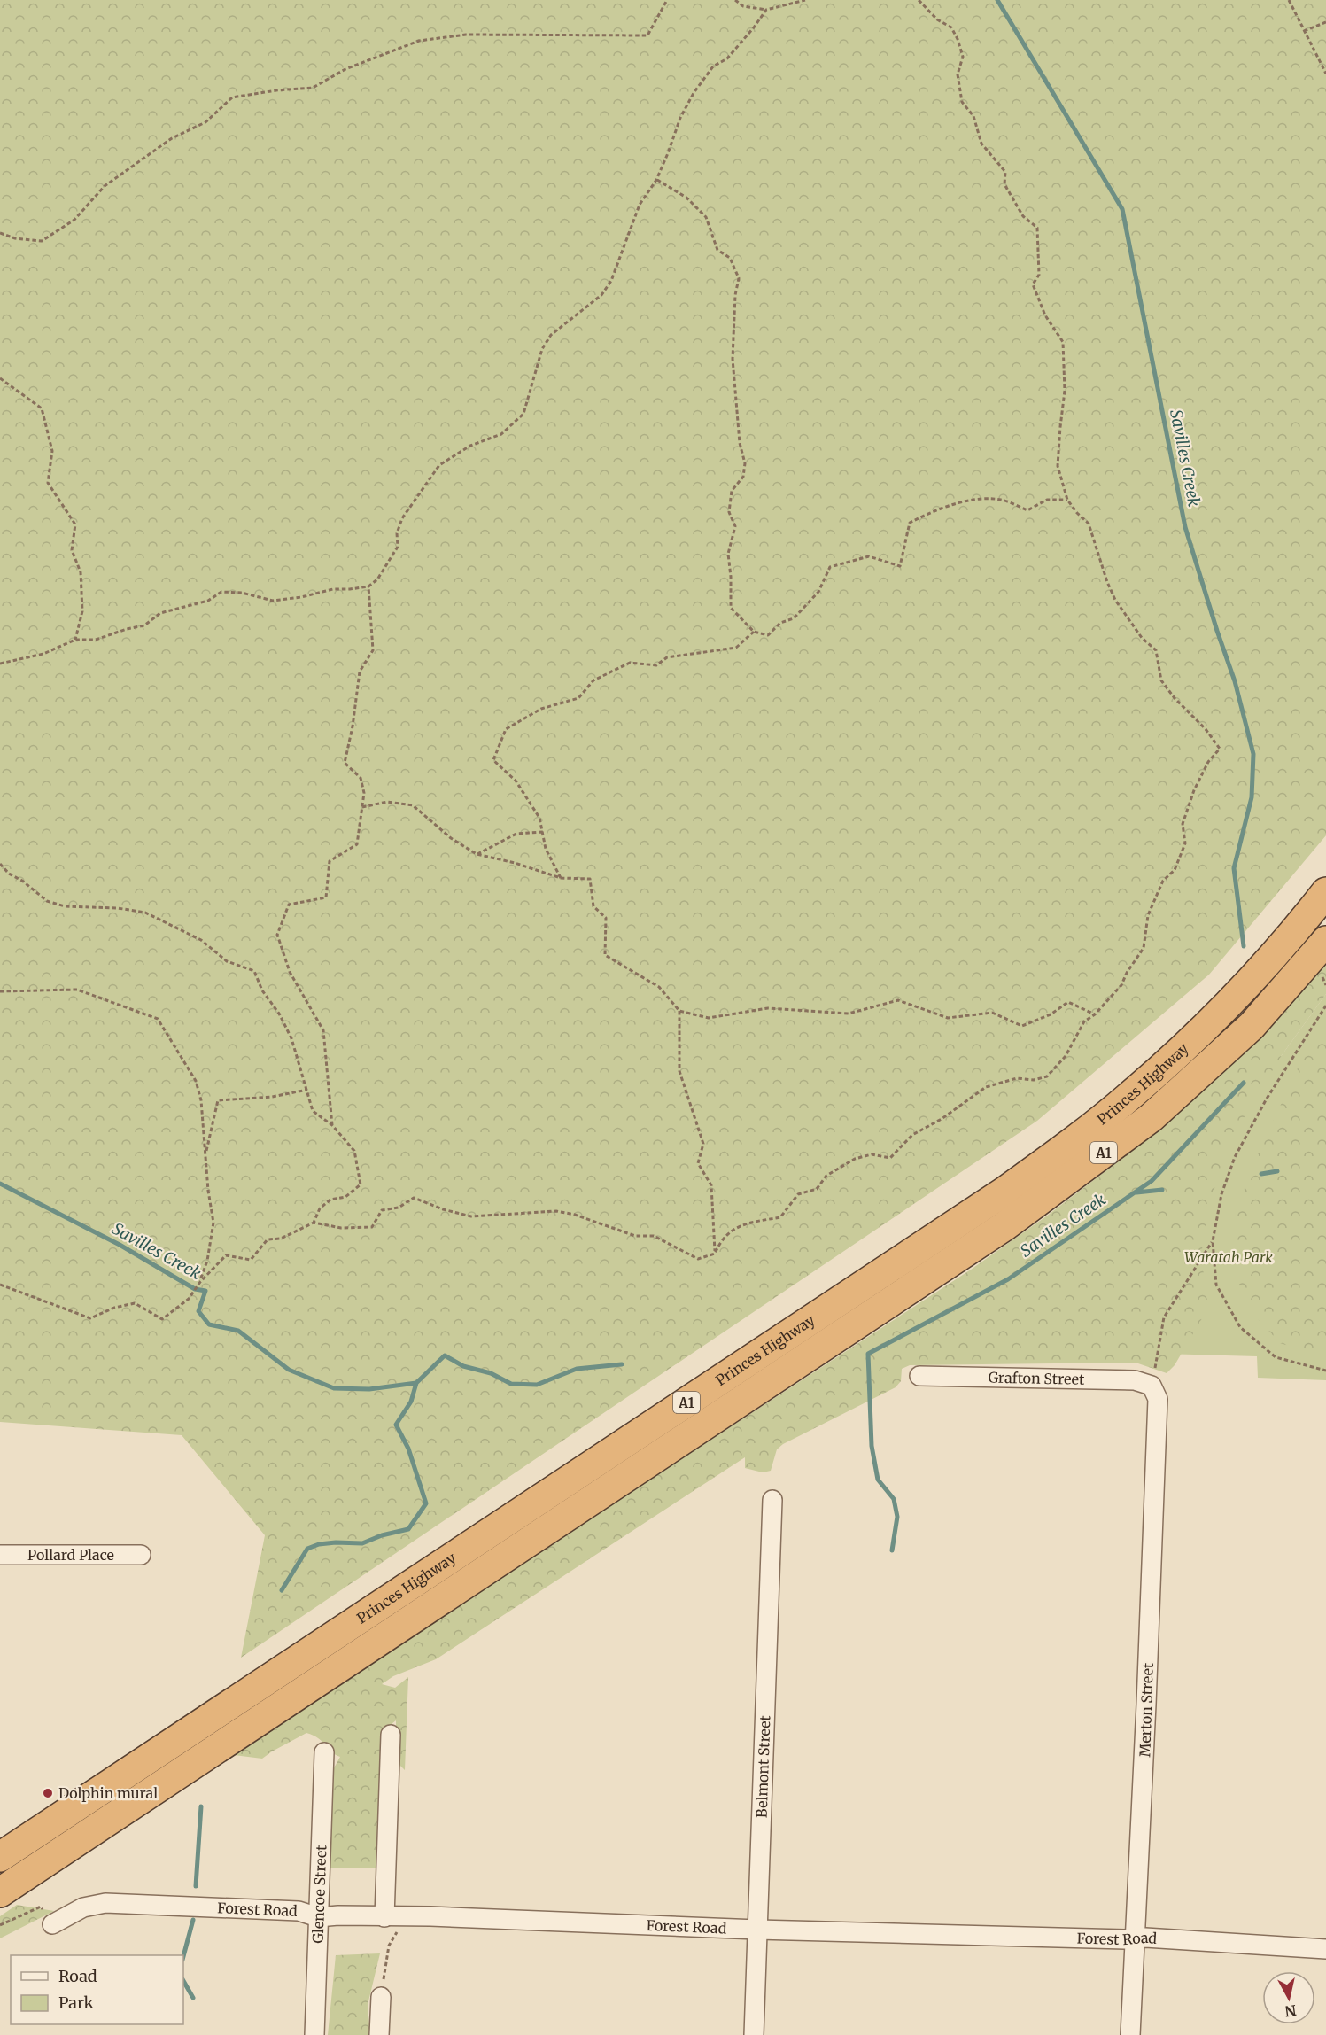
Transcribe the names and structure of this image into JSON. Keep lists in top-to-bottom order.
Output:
{
  "streets": {
    "highway": ["Princes Highway", "A1"],
    "street": [
      "Grafton Street",
      "Pollard Place",
      "Merton Street",
      "Belmont Street",
      "Glencoe Street",
      "Forest Road"
    ]
  },
  "crossings": [
    ["Grafton Street", "Merton Street"],
    ["Merton Street", "Forest Road"],
    ["Belmont Street", "Forest Road"],
    ["Glencoe Street", "Forest Road"]
  ],
  "water": ["Savilles Creek"],
  "parks": ["Waratah Park"],
  "places": ["Dolphin mural"],
  "legend": ["Road", "Park"],
  "north": "bottom"
}
